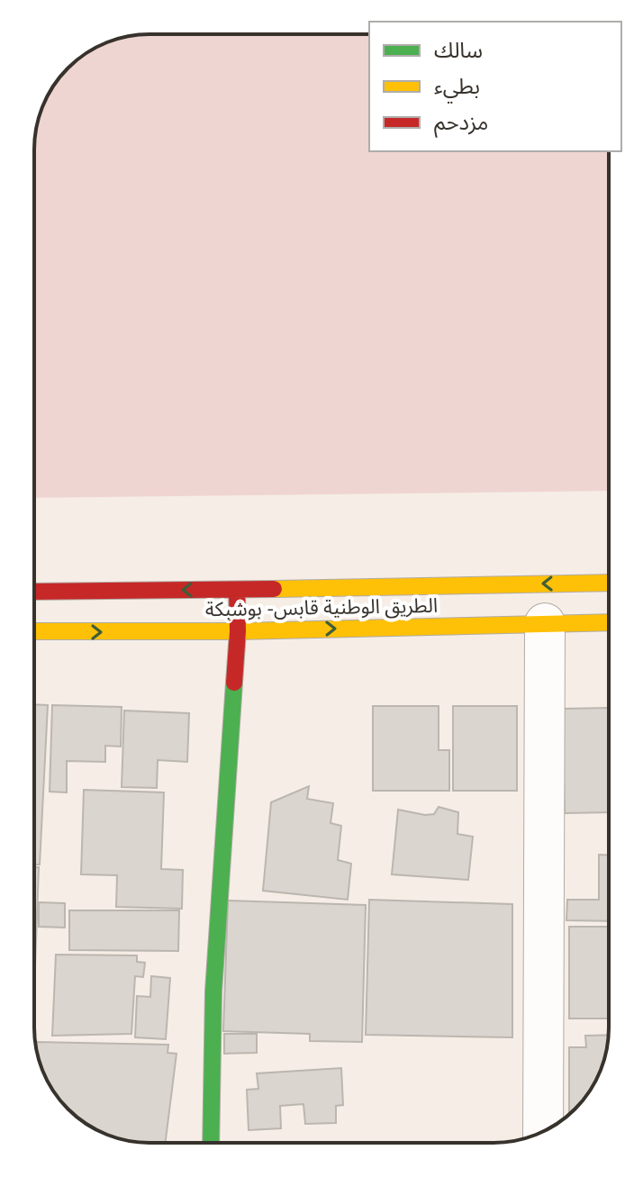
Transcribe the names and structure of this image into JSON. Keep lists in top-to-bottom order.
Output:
{
  "streets": {
    "main road": ["الطريق الوطنية قابس - بوشبكة"]
  },
  "legend": ["سالك", "بطيء", "مزدحم"]
}
